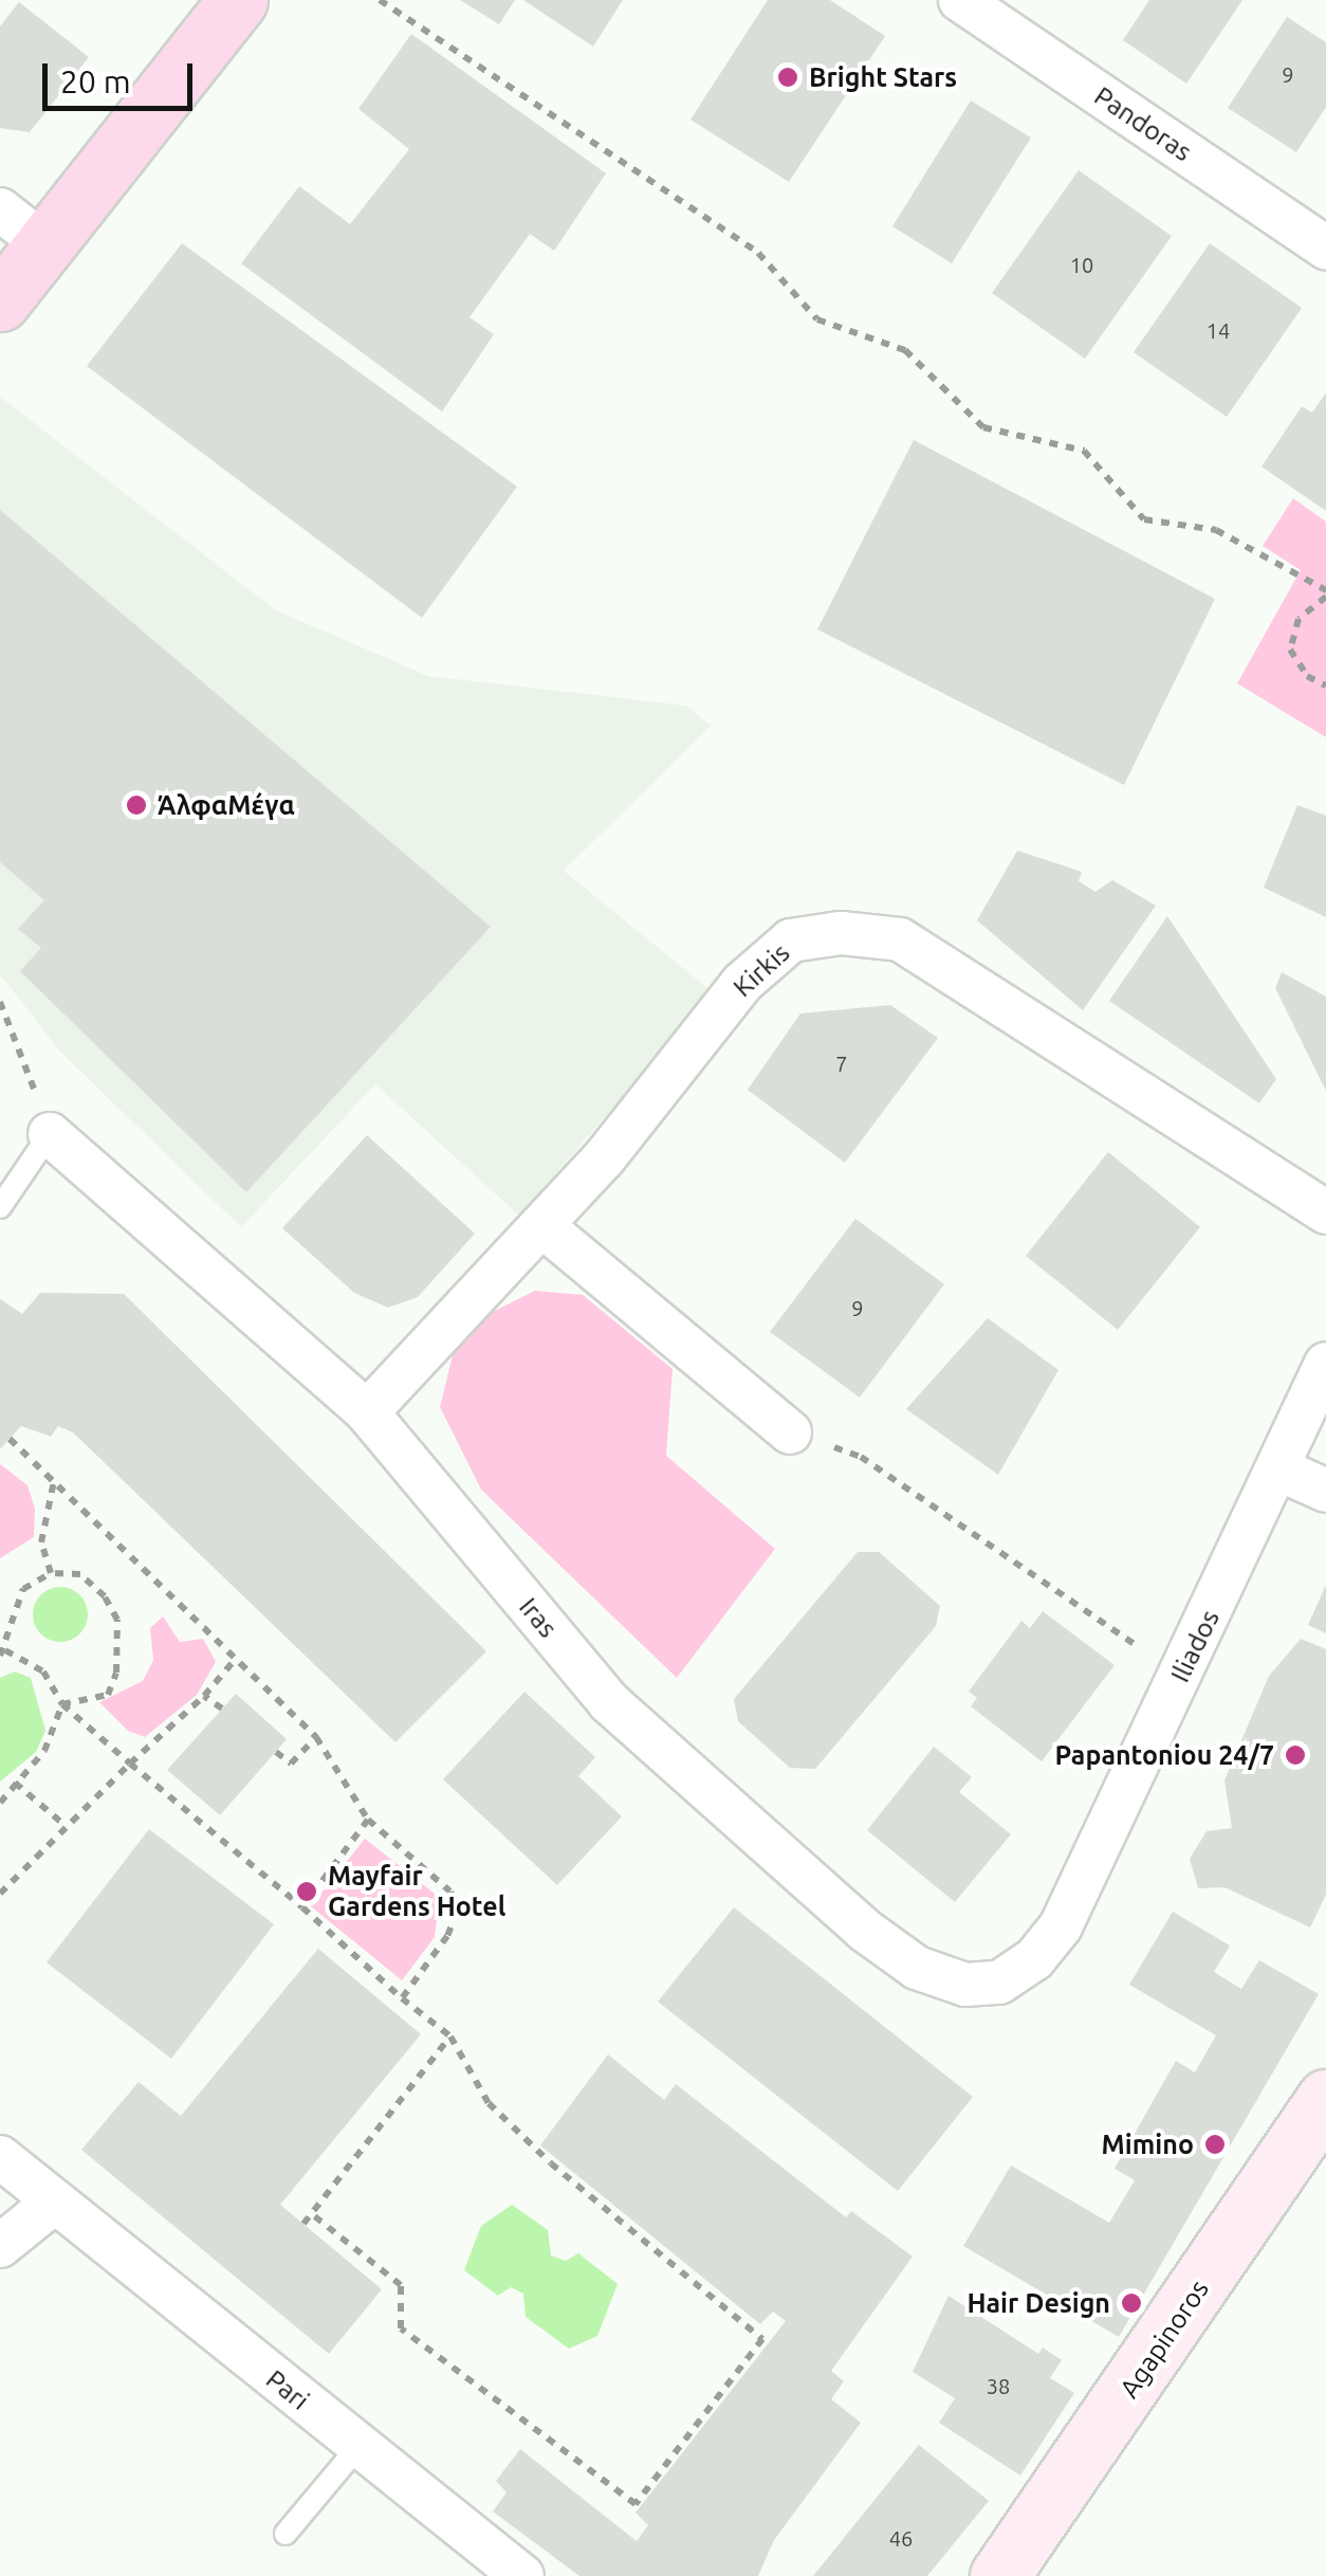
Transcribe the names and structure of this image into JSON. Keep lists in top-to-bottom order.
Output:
{
  "streets": {
    "main road": ["Agapinoros"],
    "street": [
      "Pandoras",
      "Kirkis",
      "Iras",
      "Iliados",
      "Pari"
    ]
  },
  "crossings": [
    ["Kirkis", "Iras"],
    ["Iras", "Iliados"]
  ],
  "places": [
    "Bright Stars",
    "ΆλφαΜέγα",
    "Papantoniou 24/7",
    "Mayfair Gardens Hotel",
    "Mimino",
    "Hair Design"
  ],
  "house_numbers": [
    "9",
    "10",
    "14",
    "7",
    "9",
    "38",
    "46"
  ],
  "scale_bar": "20 m"
}
